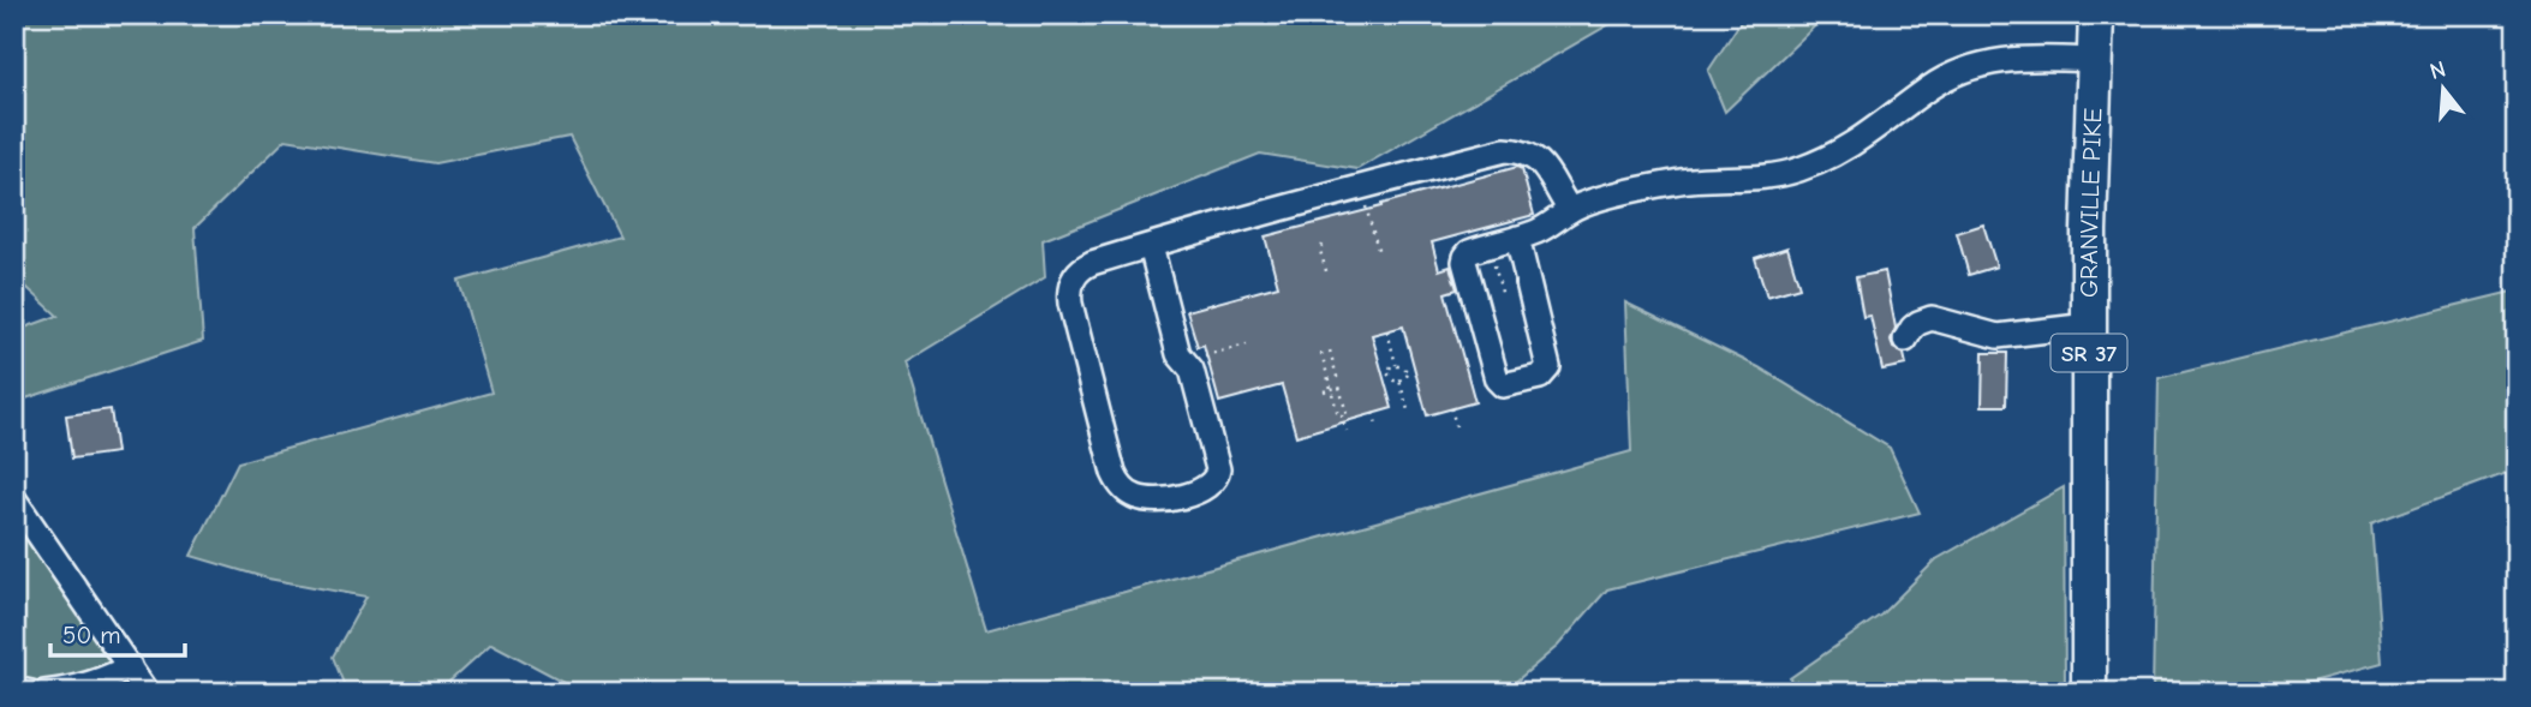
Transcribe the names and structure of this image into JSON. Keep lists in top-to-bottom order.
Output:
{
  "streets": {
    "highway": ["GRANVILLE PIKE", "SR 37"]
  },
  "scale_bar": "50 m",
  "north": "top"
}
